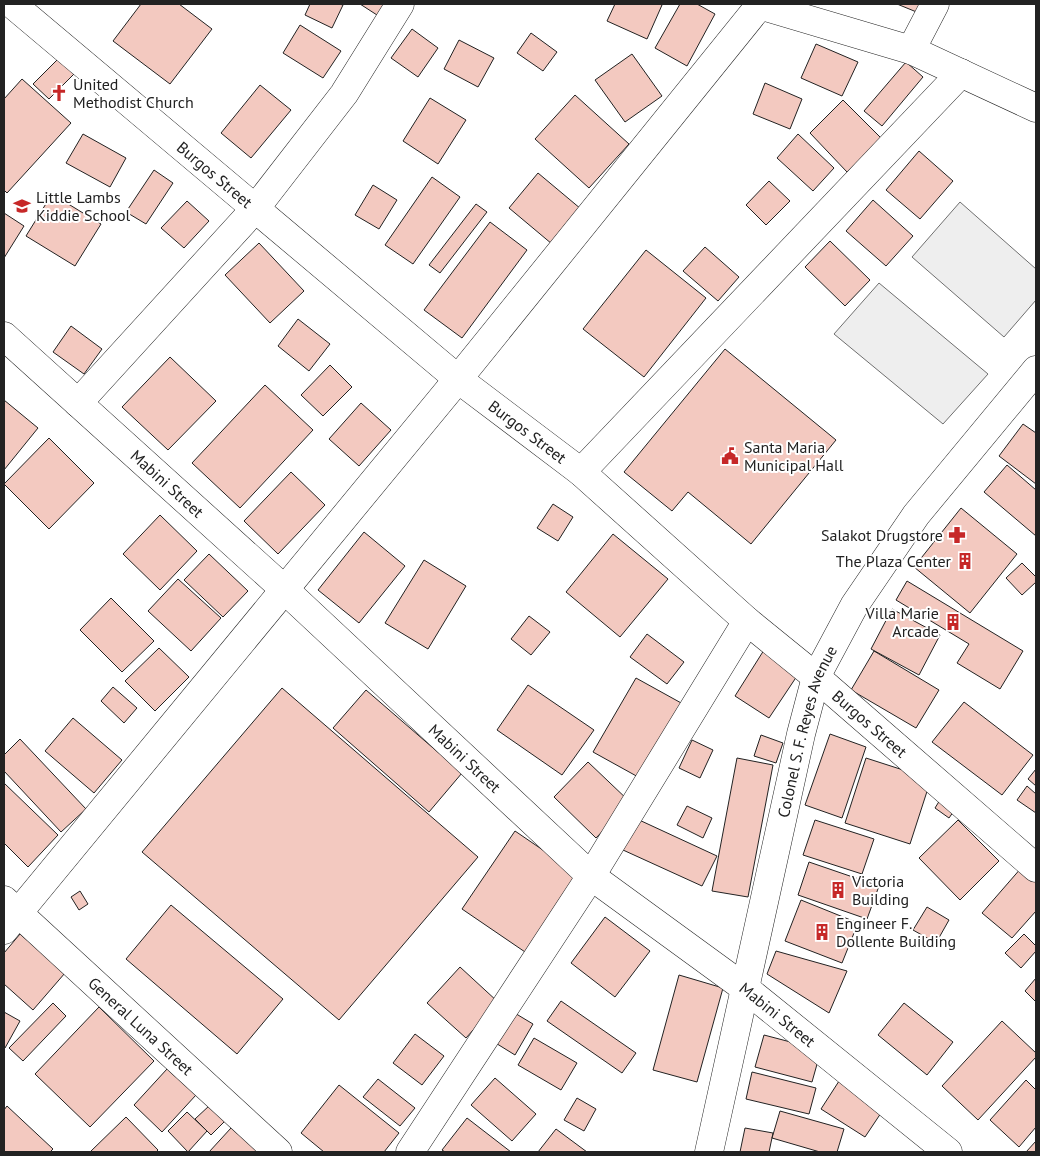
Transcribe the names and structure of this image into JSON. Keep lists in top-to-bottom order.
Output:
{
  "streets": {
    "street": [
      "Burgos Street",
      "Mabini Street",
      "Colonel S. F. Reyes Avenue",
      "General Luna Street"
    ]
  },
  "crossings": [
    ["Burgos Street", "Colonel S. F. Reyes Avenue"],
    ["Mabini Street", "Colonel S. F. Reyes Avenue"]
  ],
  "places": {
    "church": ["United Methodist Church"],
    "school or university": ["Little Lambs Kiddie School"],
    "public building": ["Santa Maria Municipal Hall"],
    "pharmacy": ["Salakot Drugstore"],
    "building": [
      "The Plaza Center",
      "Villa Marie Arcade",
      "Victoria Building",
      "Engineer F. Dollente Building"
    ]
  }
}
